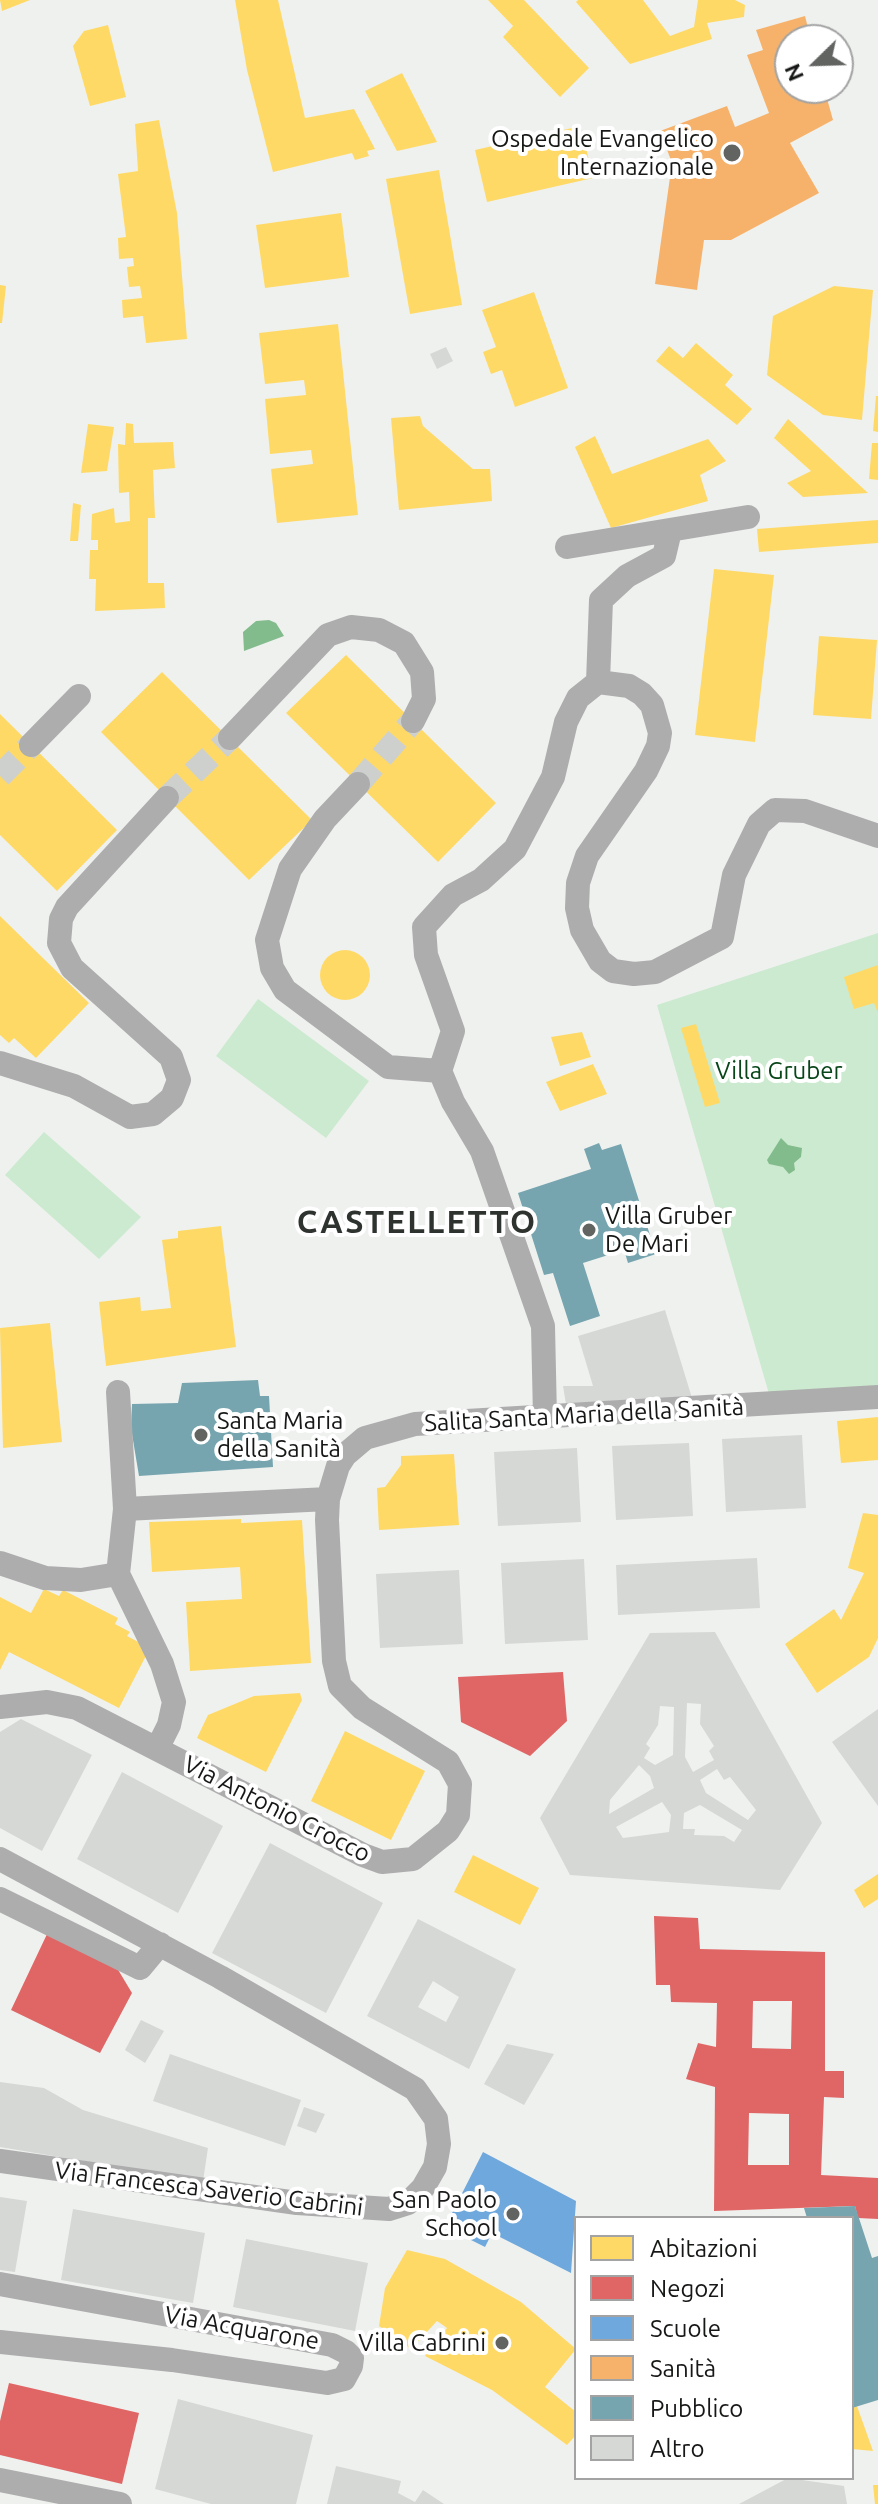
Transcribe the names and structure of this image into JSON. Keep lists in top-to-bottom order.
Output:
{
  "streets": {
    "street": [
      "Salita Santa Maria della Sanità",
      "Via Antonio Crocco",
      "Via Francesca Saverio Cabrini",
      "Via Acquarone"
    ]
  },
  "crossings": [
    ["Salita Santa Maria della Sanità", "Via Antonio Crocco"]
  ],
  "districts": ["CASTELLETTO"],
  "parks": ["Villa Gruber"],
  "places": [
    "Ospedale Evangelico Internazionale",
    "Villa Gruber De Mari",
    "Santa Maria della Sanità",
    "San Paolo School",
    "Villa Cabrini"
  ],
  "legend": [
    "Abitazioni",
    "Negozi",
    "Scuole",
    "Sanità",
    "Pubblico",
    "Altro"
  ],
  "north": "bottom left"
}
